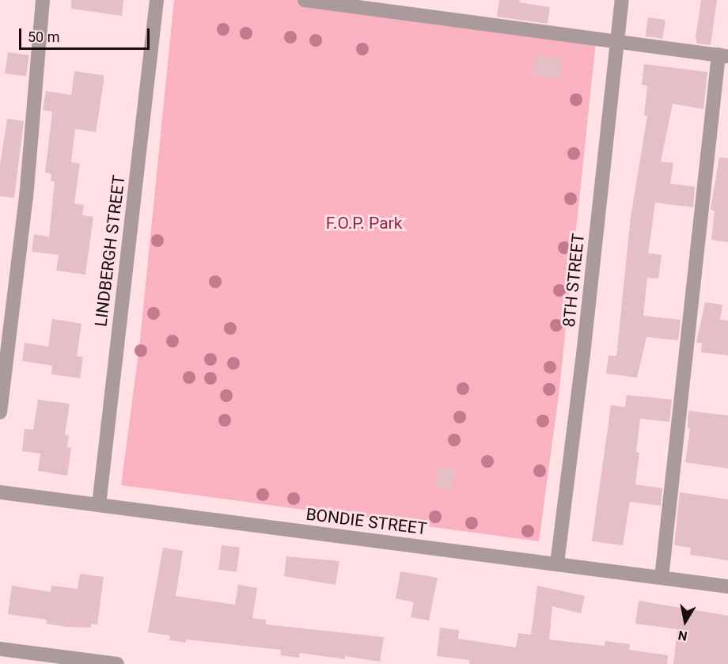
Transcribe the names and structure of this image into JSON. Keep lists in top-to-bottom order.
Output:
{
  "streets": {
    "street": ["LINDBERGH STREET", "8TH STREET", "BONDIE STREET"]
  },
  "crossings": [
    ["LINDBERGH STREET", "BONDIE STREET"],
    ["8TH STREET", "BONDIE STREET"]
  ],
  "parks": ["F.O.P. Park"],
  "scale_bar": "50 m",
  "north": "bottom"
}
